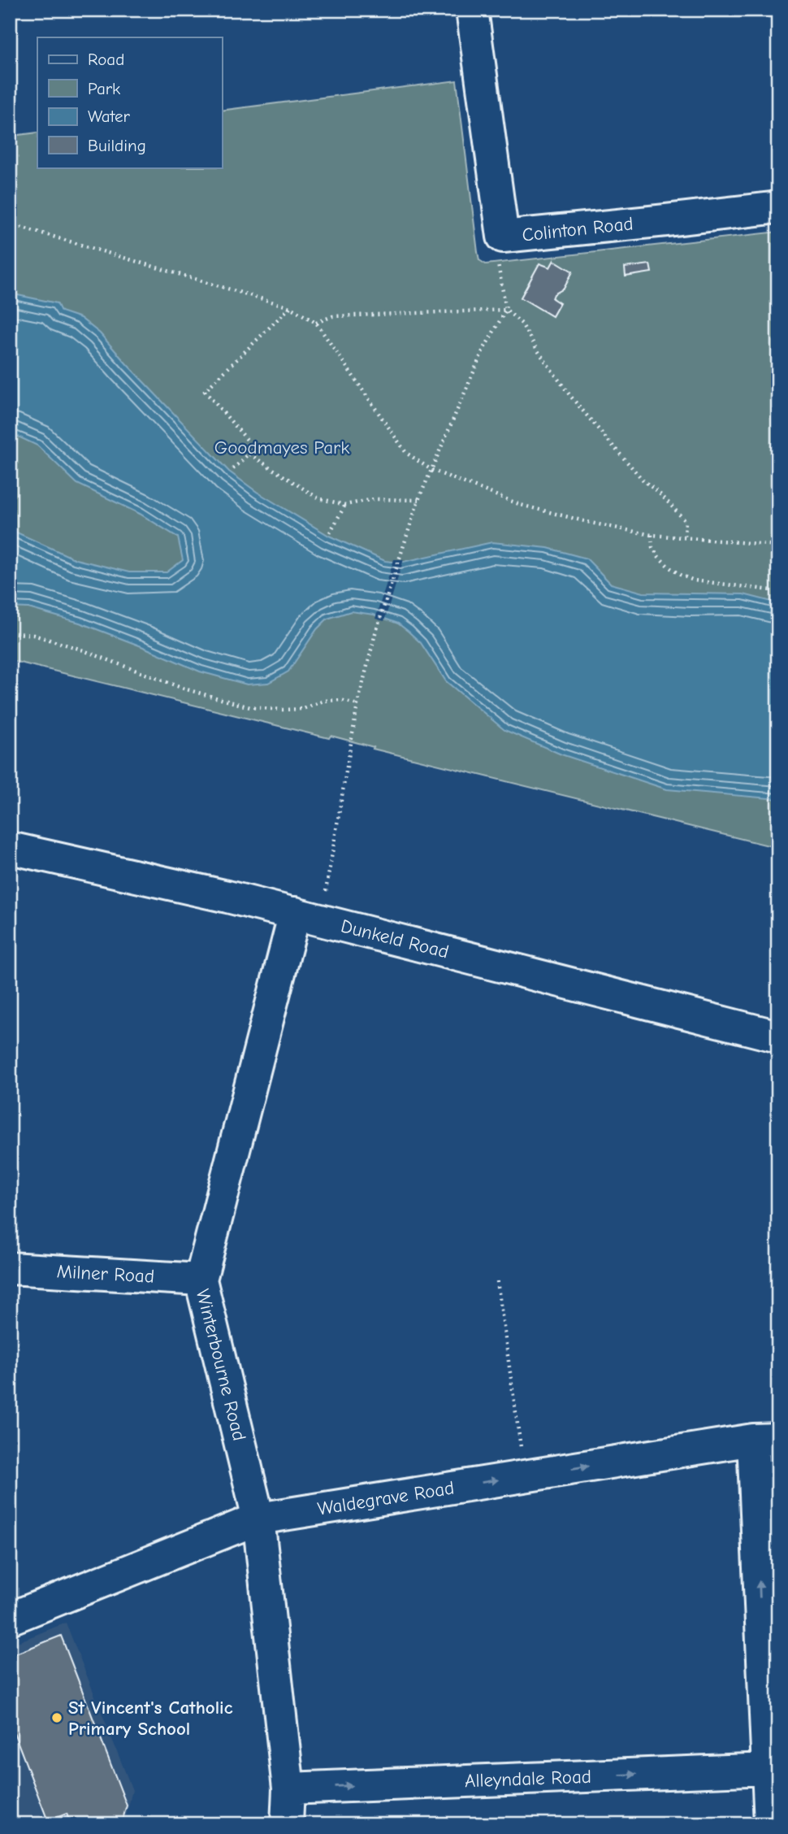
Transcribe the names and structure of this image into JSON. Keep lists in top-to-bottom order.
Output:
{
  "streets": {
    "street": [
      "Colinton Road",
      "Dunkeld Road",
      "Milner Road",
      "Winterbourne Road",
      "Waldegrave Road",
      "Alleyndale Road"
    ]
  },
  "crossings": [
    ["Dunkeld Road", "Winterbourne Road"],
    ["Milner Road", "Winterbourne Road"],
    ["Winterbourne Road", "Waldegrave Road"],
    ["Winterbourne Road", "Alleyndale Road"]
  ],
  "one_way": ["Waldegrave Road", "Alleyndale Road"],
  "parks": ["Goodmayes Park"],
  "places": ["St Vincent's Catholic Primary School"],
  "legend": [
    "Road",
    "Park",
    "Water",
    "Building"
  ]
}
